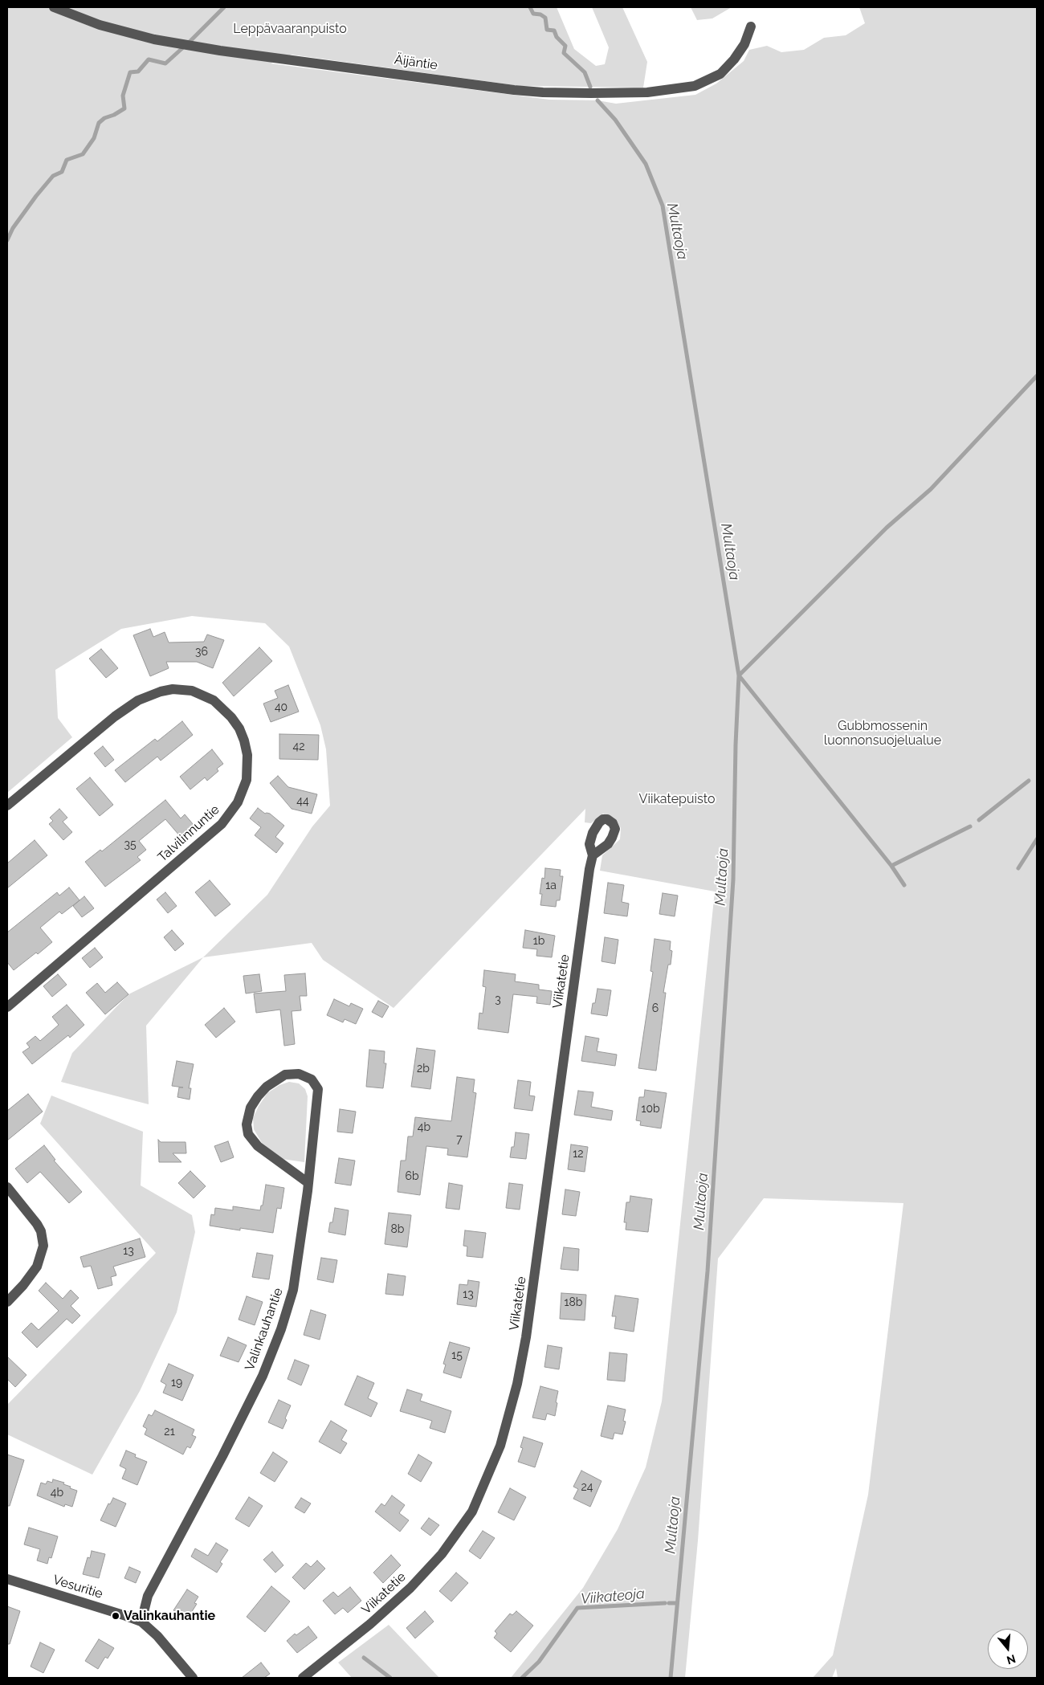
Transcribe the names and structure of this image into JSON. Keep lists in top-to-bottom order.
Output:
{
  "streets": {
    "street": [
      "Äijäntie",
      "Talvilinnuntie",
      "Viikatetie",
      "Valinkauhantie",
      "Vesuritie"
    ]
  },
  "crossings": [
    ["Valinkauhantie", "Vesuritie"]
  ],
  "water": ["Multaoja", "Viikateoja"],
  "parks": ["Leppävaaranpuisto", "Gubbmossenin luonnonsuojelualue", "Viikatepuisto"],
  "places": ["Valinkauhantie"],
  "house_numbers": [
    "36",
    "40",
    "42",
    "44",
    "35",
    "1a",
    "1b",
    "3",
    "6",
    "2b",
    "10b",
    "4b",
    "7",
    "12",
    "6b",
    "8b",
    "13",
    "13",
    "18b",
    "15",
    "19",
    "21",
    "24",
    "4b"
  ],
  "north": "bottom"
}
